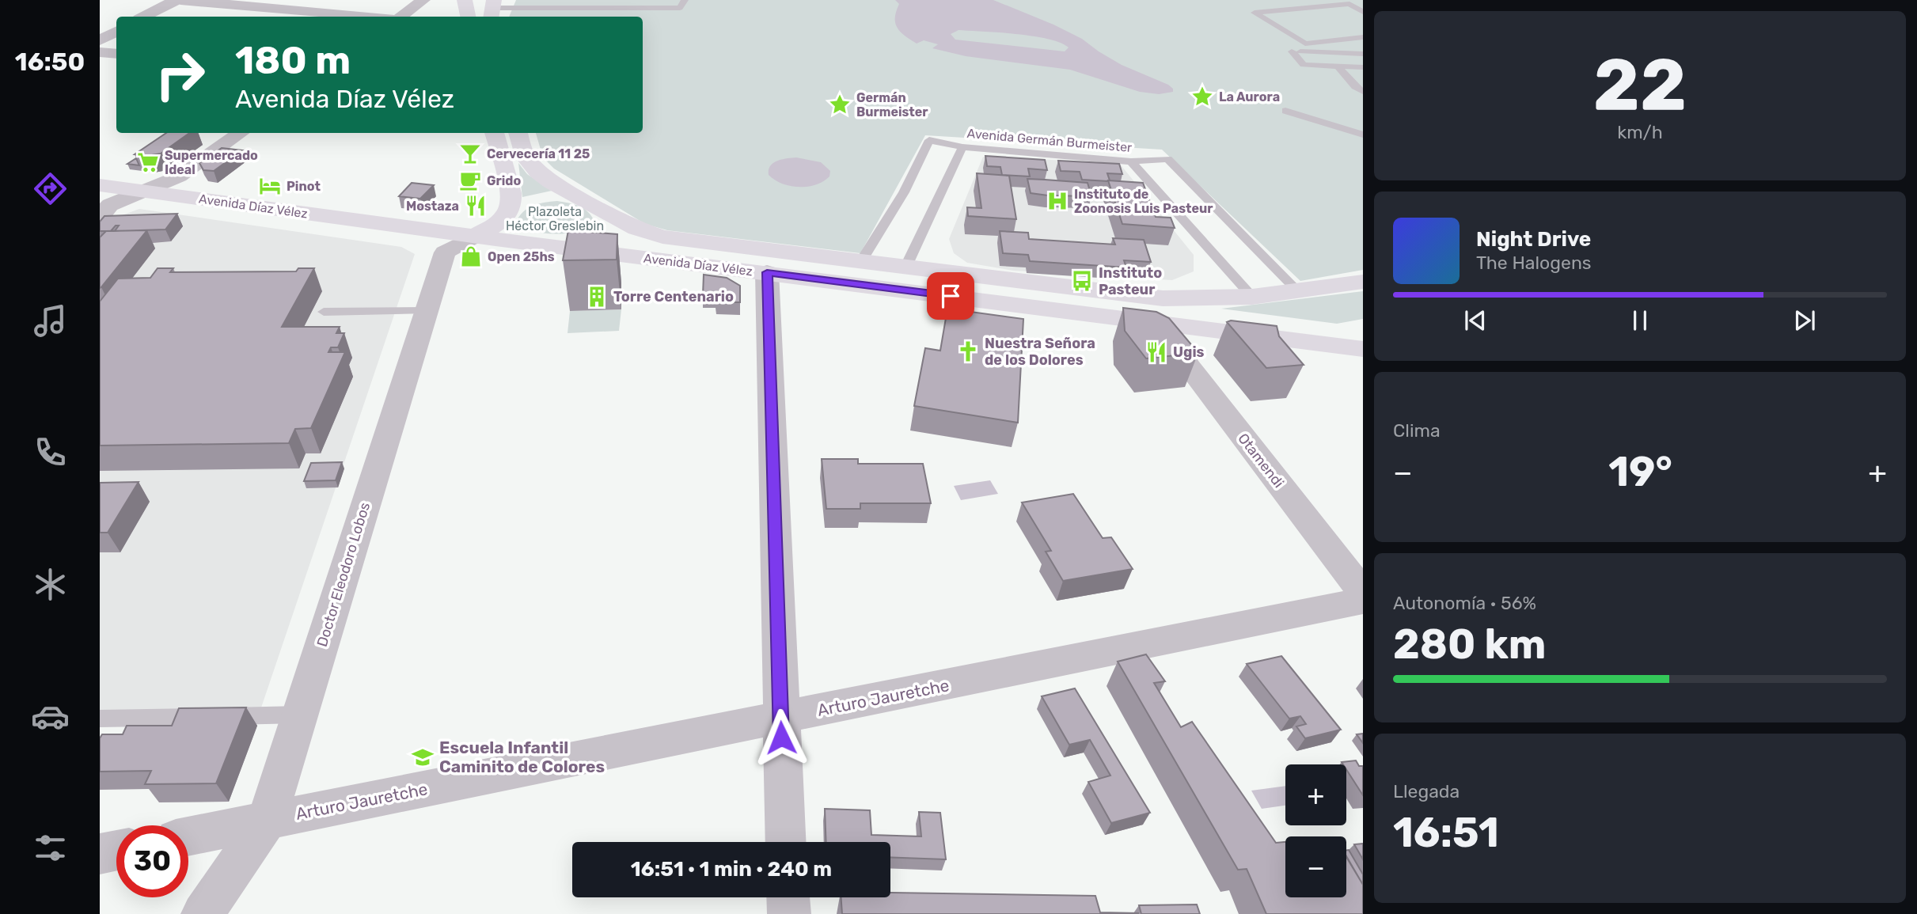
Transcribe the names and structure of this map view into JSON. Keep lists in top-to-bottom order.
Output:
{
  "streets": {
    "main road": ["Avenida Díaz Vélez"],
    "street": ["Otamendi", "Doctor Eleodoro Lobos", "Arturo Jauretche"],
    "lane": ["Avenida Germán Burmeister"]
  },
  "crossings": [
    ["Avenida Germán Burmeister", "Avenida Díaz Vélez"],
    ["Avenida Díaz Vélez", "Otamendi"],
    ["Avenida Díaz Vélez", "Doctor Eleodoro Lobos"],
    ["Doctor Eleodoro Lobos", "Arturo Jauretche"]
  ],
  "parks": ["Plazoleta Héctor Greslebin"],
  "places": {
    "place": ["La Aurora", "Germán Burmeister"],
    "bar": ["Cervecería 11 25"],
    "supermarket": ["Supermercado Ideal"],
    "cafe": ["Grido"],
    "hotel": ["Pinot"],
    "hospital": ["Instituto de Zoonosis Luis Pasteur"],
    "restaurant": ["Mostaza", "Ugis"],
    "shop": ["Open 25hs"],
    "bus stop": ["Instituto Pasteur"],
    "building": ["Torre Centenario"],
    "church": ["Nuestra Señora de los Dolores"],
    "school or university": ["Escuela Infantil Caminito de Colores"]
  },
  "page": {
    "tabs": "16:50",
    "tile": [
      ["22", "km/h"],
      "Clima",
      ["Autonomía · 56%", "280 km"],
      ["Llegada", "16:51"]
    ],
    "turn": ["180 m", "Avenida Díaz Vélez"],
    "song": ["Night Drive", "The Halogens"],
    "heat": ["−", "19°", "+"],
    "map_buttons": ["+", "−"],
    "limit": "30",
    "trip": "16:51 · 1 min · 240 m"
  }
}
